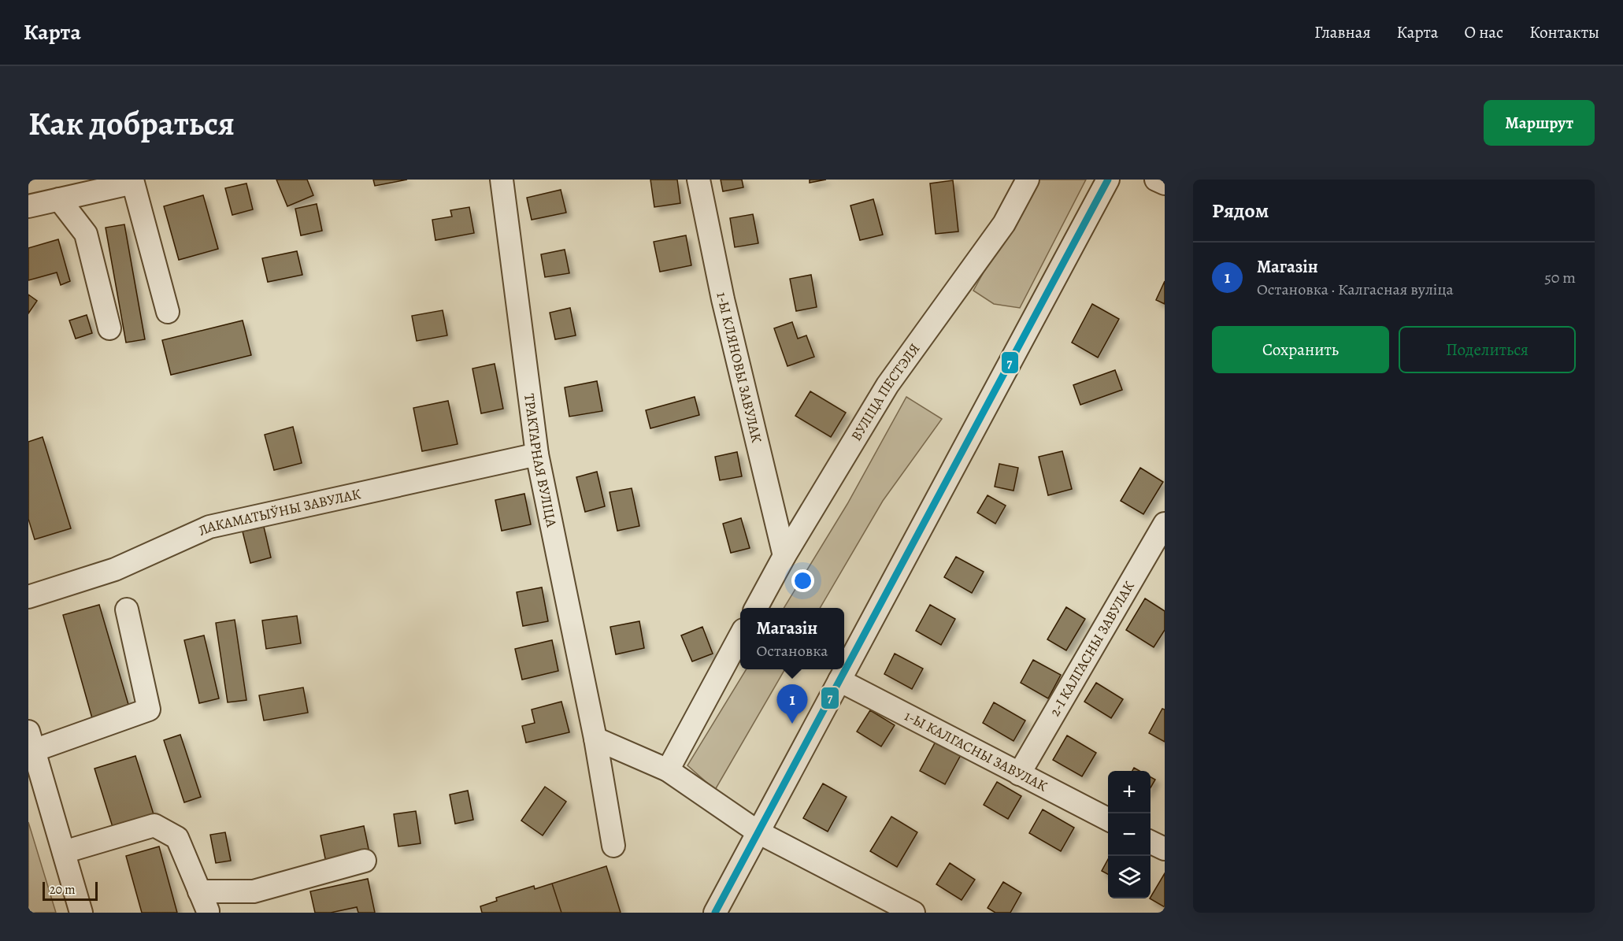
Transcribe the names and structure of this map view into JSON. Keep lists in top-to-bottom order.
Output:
{
  "streets": {
    "street": [
      "1-Ы КЛЯНОВЫ ЗАВУЛАК",
      "ВУЛІЦА ПЕСТЭЛЯ",
      "ТРАКТАРНАЯ ВУЛІЦА",
      "ЛАКАМАТЫЎНЫ ЗАВУЛАК",
      "2-І КАЛГАСНЫ ЗАВУЛАК",
      "1-Ы КАЛГАСНЫ ЗАВУЛАК"
    ]
  },
  "crossings": [
    ["1-Ы КЛЯНОВЫ ЗАВУЛАК", "ВУЛІЦА ПЕСТЭЛЯ"],
    ["ТРАКТАРНАЯ ВУЛІЦА", "ЛАКАМАТЫЎНЫ ЗАВУЛАК"],
    ["2-І КАЛГАСНЫ ЗАВУЛАК", "1-Ы КАЛГАСНЫ ЗАВУЛАК"]
  ],
  "lines": ["transit line 7"],
  "scale_bar": "20 m",
  "page": {
    "header": "Карта",
    "nav": [
      "Главная",
      "Карта",
      "О нас",
      "Контакты"
    ],
    "buttons": [
      "Маршрут",
      ["Сохранить", "Поделиться"]
    ],
    "title": "Как добраться",
    "heading": "Рядом",
    "list": [
      {
        "mark": "1",
        "name": "Магазін",
        "note": "Остановка · Калгасная вуліца",
        "value": "50 m"
      }
    ],
    "popup": ["Магазін", "Остановка"],
    "pins": "1",
    "map_buttons": ["+", "−"],
    "scale": "20 m"
  }
}
